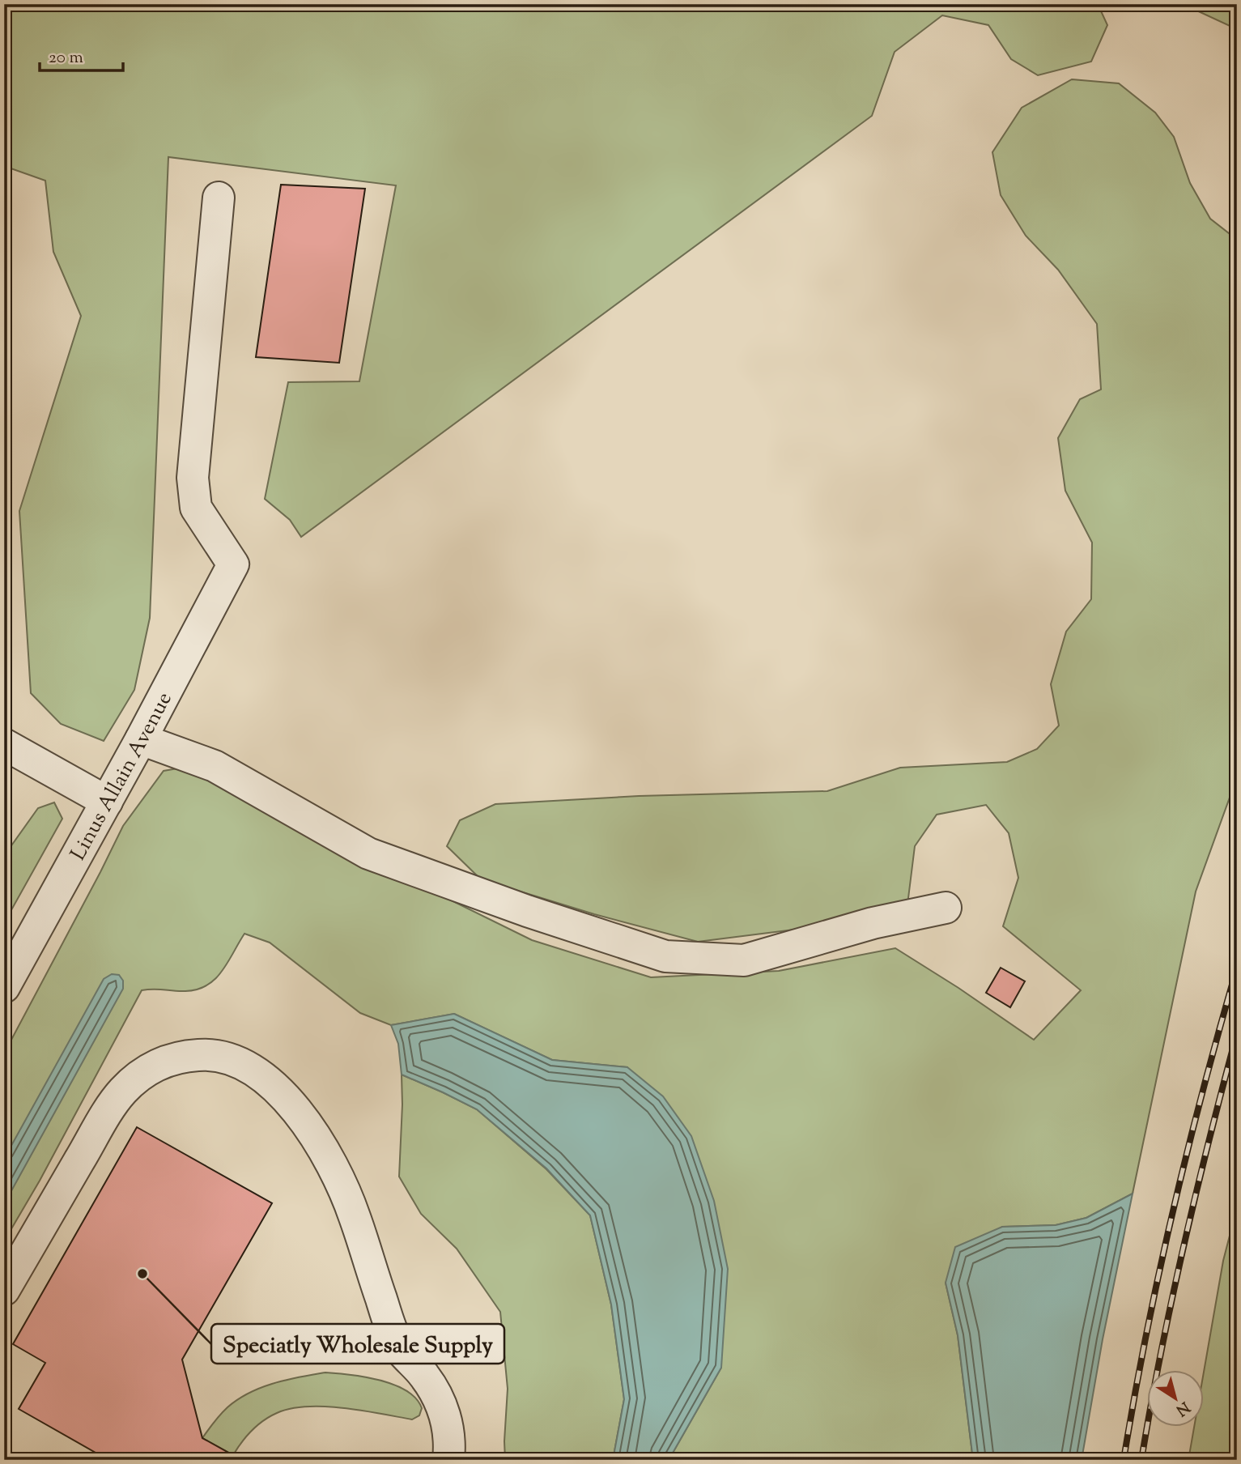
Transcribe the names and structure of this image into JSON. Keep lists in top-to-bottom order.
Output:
{
  "streets": {
    "street": ["Linus Allain Avenue"]
  },
  "places": ["Speciatly Wholesale Supply"],
  "scale_bar": "20 m",
  "north": "bottom right"
}
